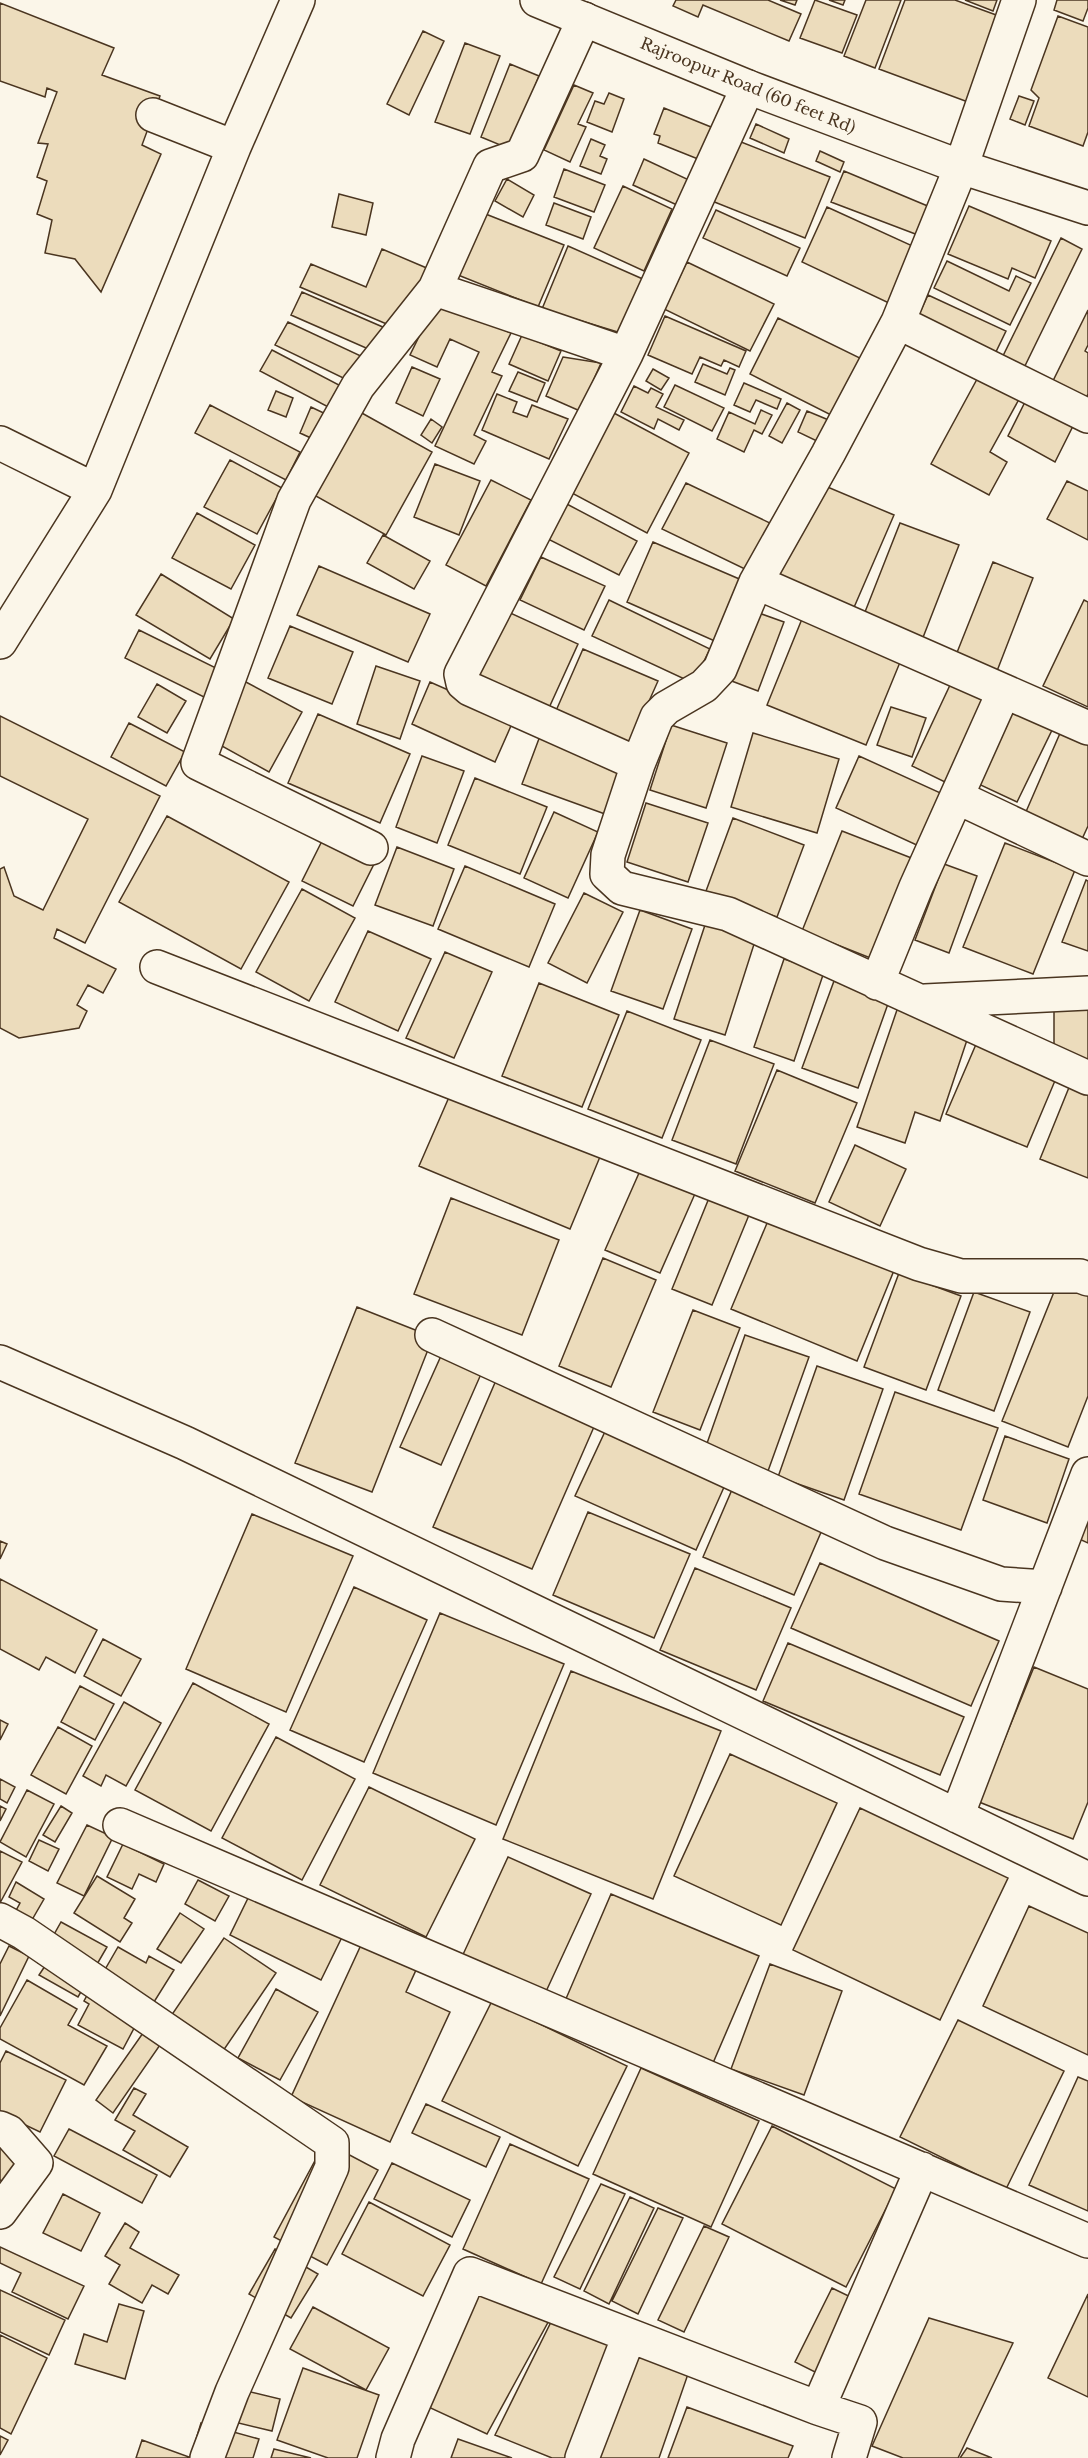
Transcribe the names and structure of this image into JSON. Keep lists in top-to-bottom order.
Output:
{
  "streets": {
    "street": ["Rajroopur Road (60 feet Rd)"]
  }
}
